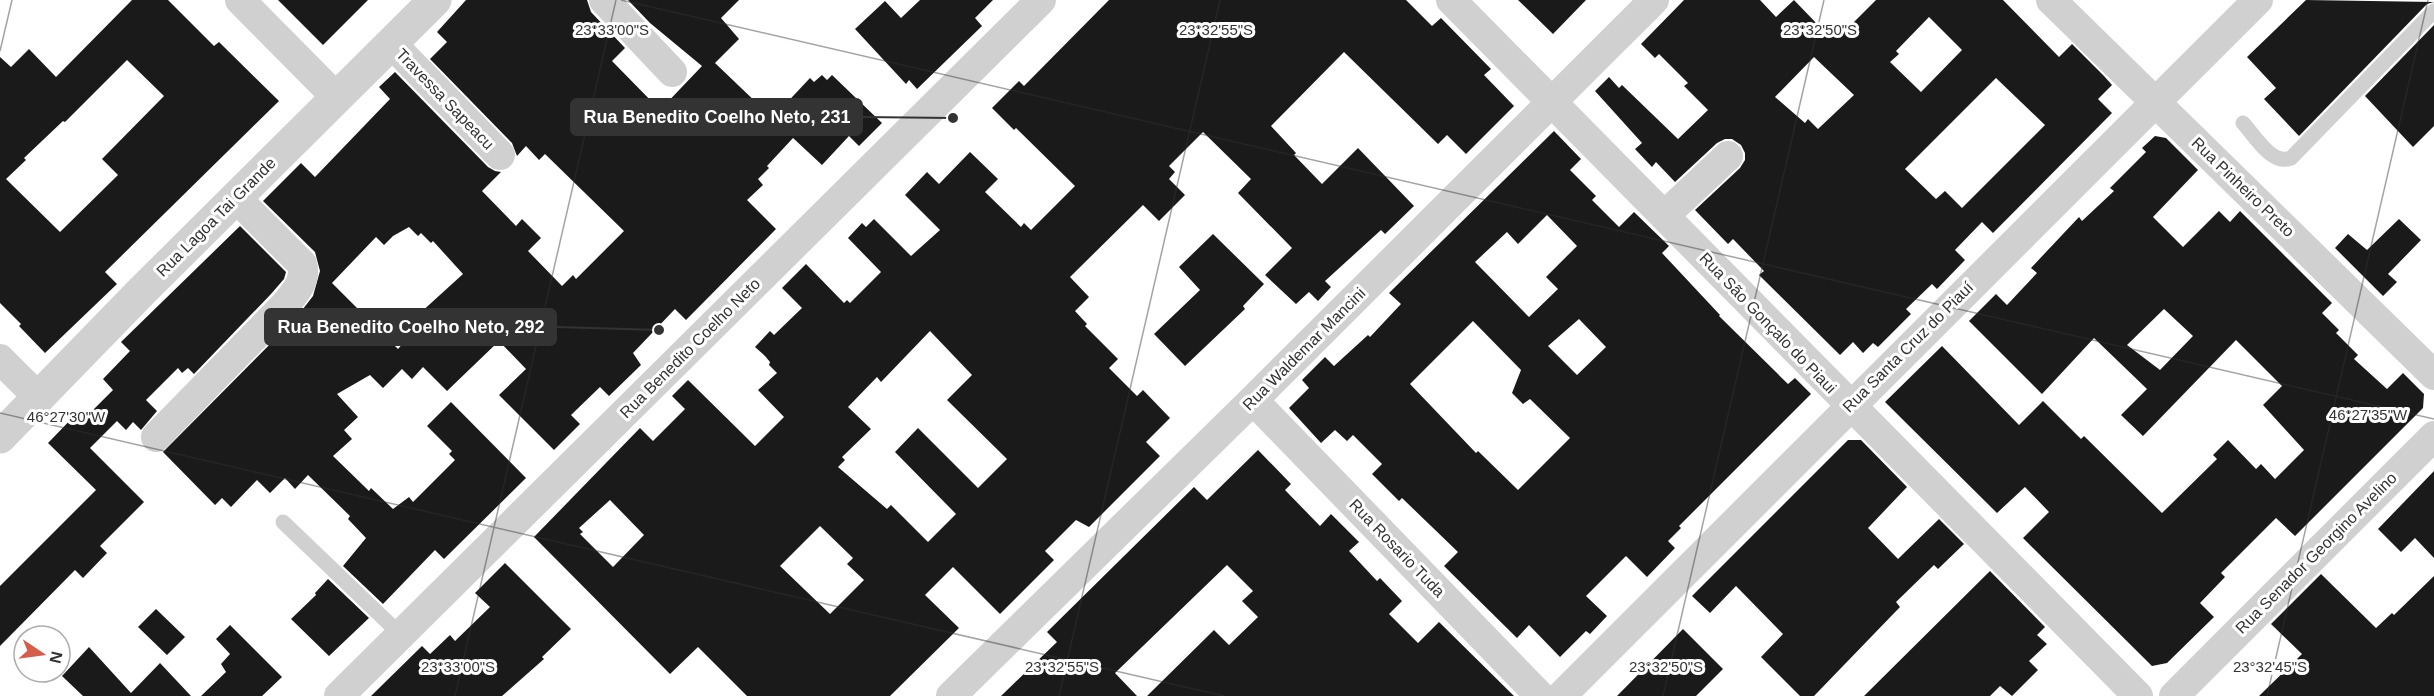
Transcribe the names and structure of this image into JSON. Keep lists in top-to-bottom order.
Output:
{
  "streets": {
    "street": [
      "Travessa Sapeacu",
      "Rua Pinheiro Preto",
      "Rua Lagoa Tai Grande",
      "Rua São Gonçalo do Piaui",
      "Rua Santa Cruz do Piauí",
      "Rua Benedito Coelho Neto",
      "Rua Waldemar Mancini",
      "Rua Rosario Tuda",
      "Rua Senador Georgino Avelino"
    ]
  },
  "crossings": [
    ["Travessa Sapeacu", "Rua Lagoa Tai Grande"],
    ["Rua Pinheiro Preto", "Rua Santa Cruz do Piauí"],
    ["Rua São Gonçalo do Piaui", "Rua Santa Cruz do Piauí"],
    ["Rua São Gonçalo do Piaui", "Rua Waldemar Mancini"],
    ["Rua Waldemar Mancini", "Rua Rosario Tuda"]
  ],
  "places": ["Rua Benedito Coelho Neto, 231", "Rua Benedito Coelho Neto, 292"],
  "north": "right",
  "coordinates": [
    "23°33'00\"S",
    "23°32'55\"S",
    "23°32'50\"S",
    "46°27'35\"W",
    "46°27'30\"W",
    "23°32'45\"S"
  ]
}
